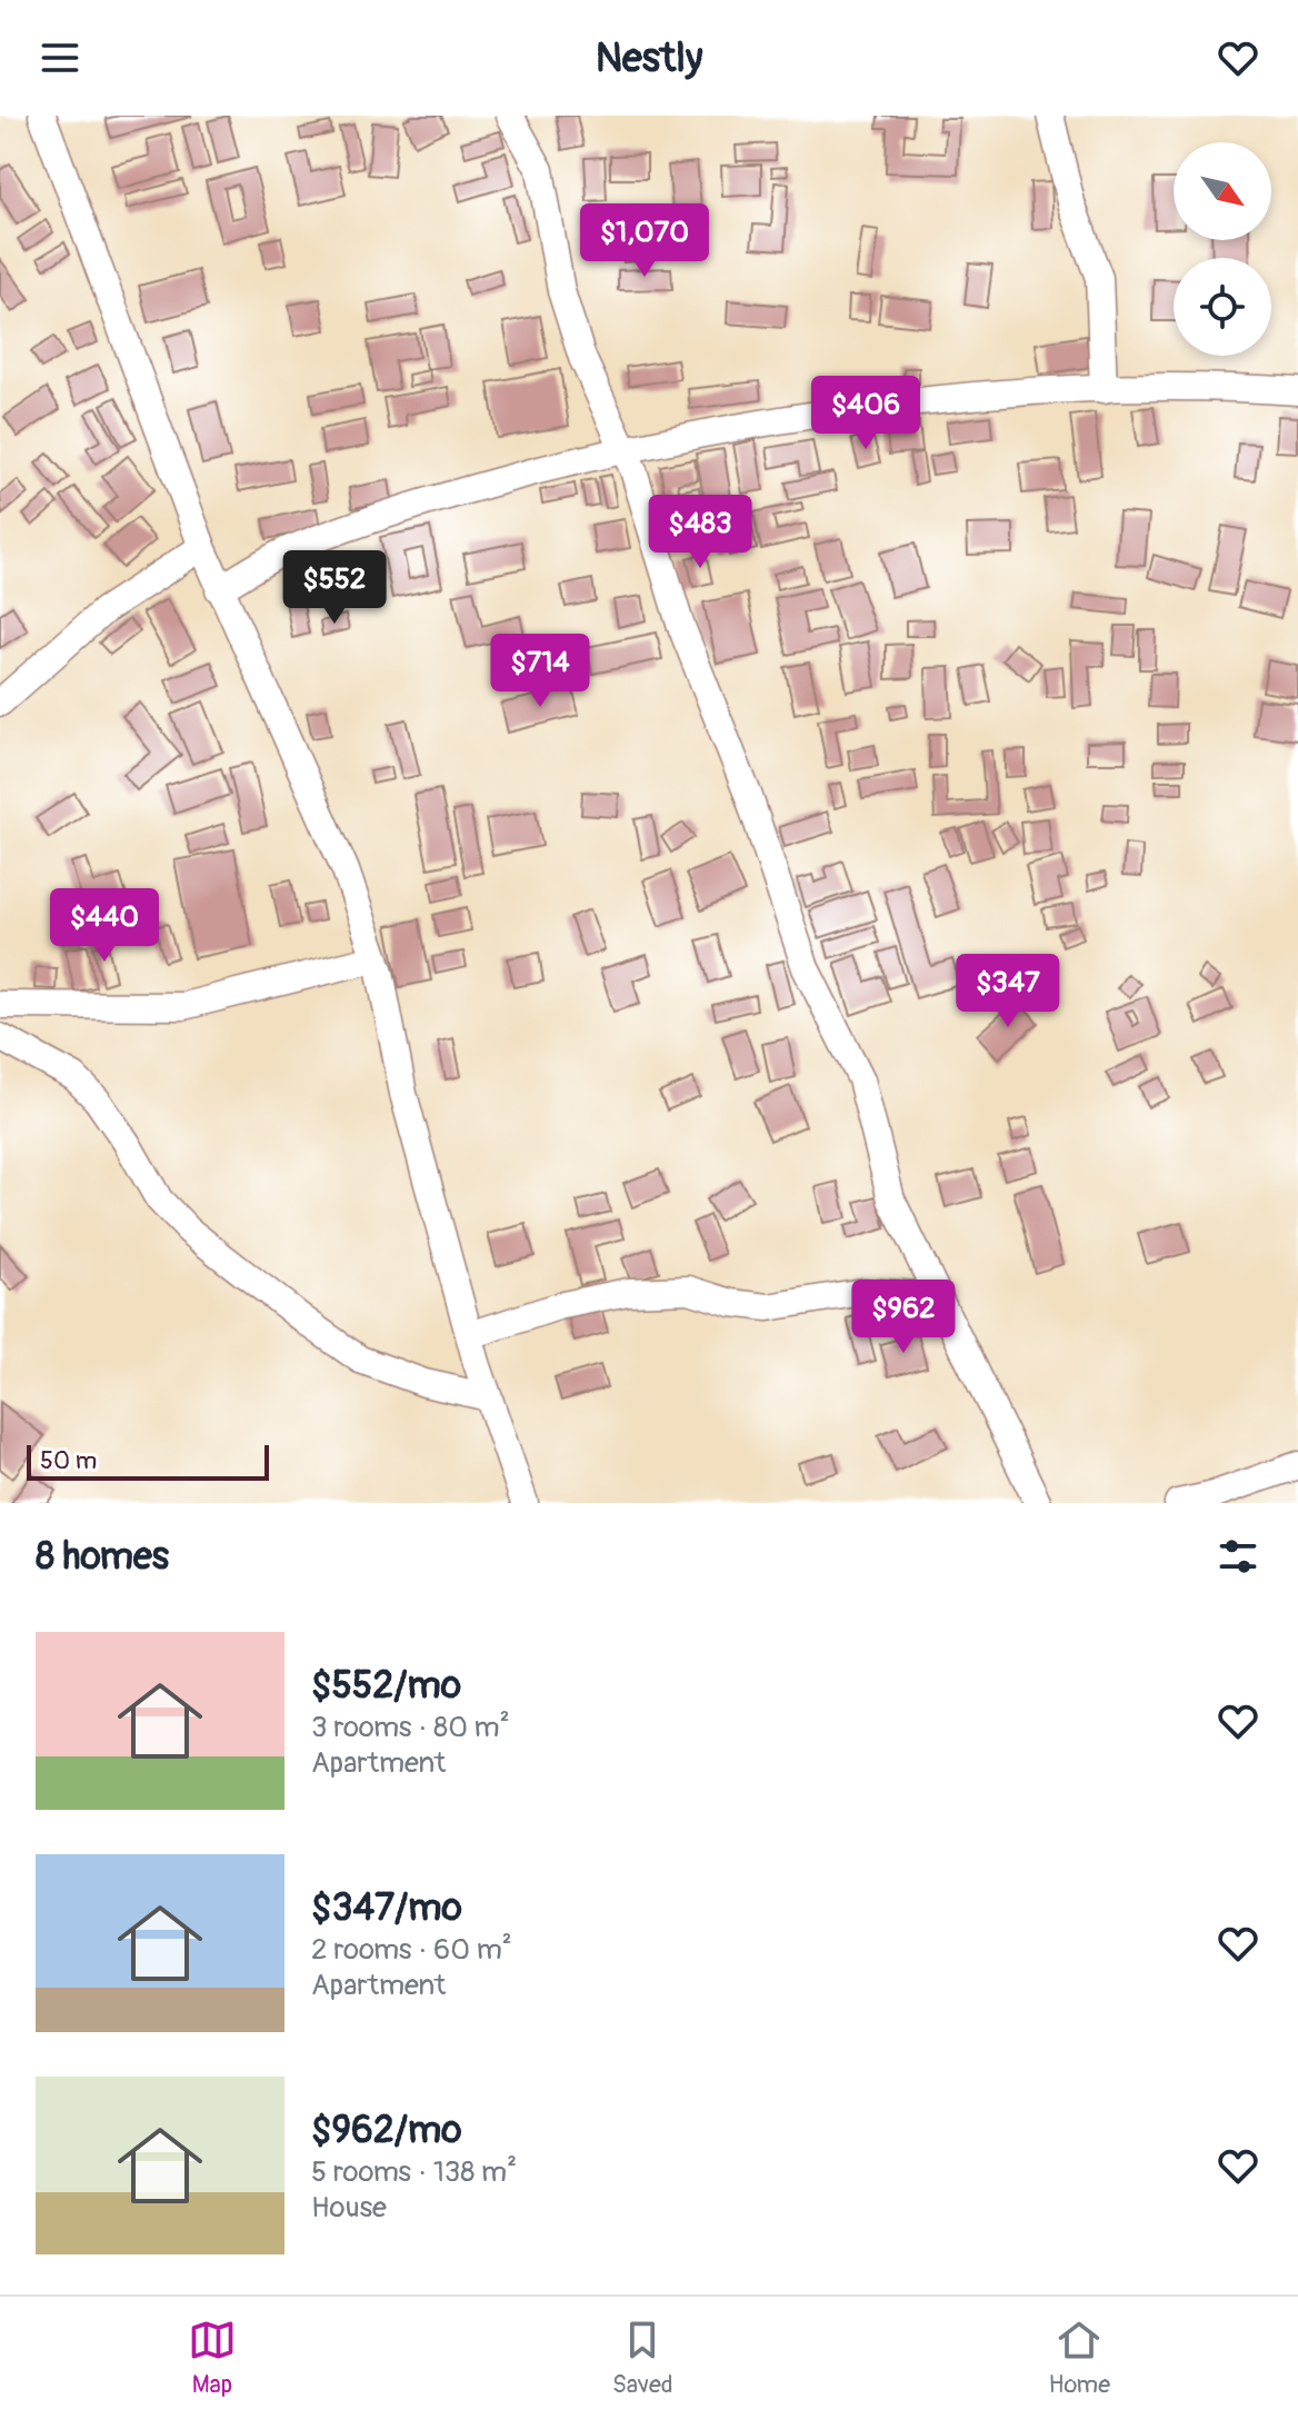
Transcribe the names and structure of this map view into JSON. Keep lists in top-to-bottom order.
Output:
{
  "scale_bar": "50 m",
  "north": "bottom right",
  "page": {
    "header": "Nestly",
    "price": [
      "$1,070",
      "$406",
      "$483",
      "$552",
      "$714",
      "$440",
      "$347",
      "$962"
    ],
    "scale": "50 m",
    "heading": "8 homes",
    "list": [
      {
        "name": "$552/mo",
        "note": "3 rooms · 80 m² · Apartment"
      },
      {
        "name": "$347/mo",
        "note": "2 rooms · 60 m² · Apartment"
      },
      {
        "name": "$962/mo",
        "note": "5 rooms · 138 m² · House"
      }
    ],
    "tabs": ["Map", "Saved", "Home"]
  }
}
